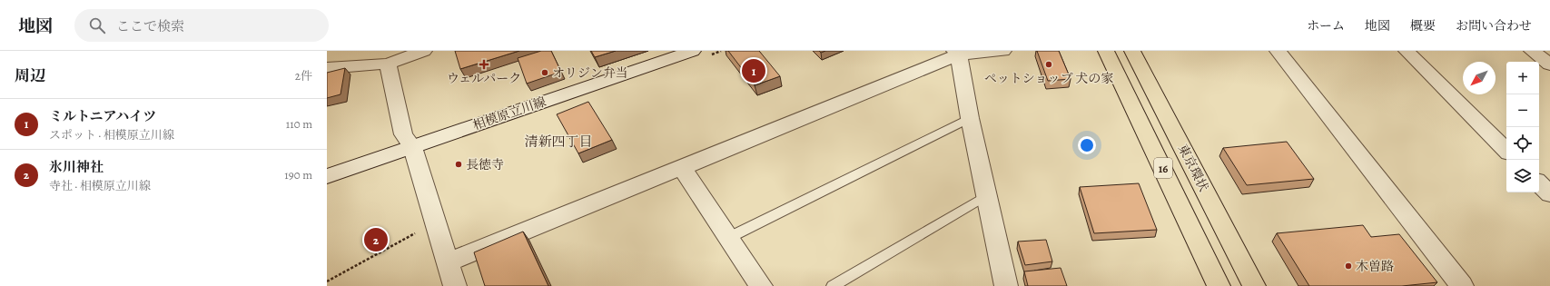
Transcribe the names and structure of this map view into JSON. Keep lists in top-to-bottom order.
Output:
{
  "streets": {
    "highway": ["16", "東京環状"],
    "street": ["相模原立川線"]
  },
  "districts": ["清新四丁目"],
  "places": {
    "health": ["ウェルパーク"],
    "other": [
      "ペットショップ 犬の家",
      "オリジン弁当",
      "長徳寺",
      "木曽路"
    ]
  },
  "north": "bottom left",
  "page": {
    "header": "地図",
    "search": "ここで検索",
    "nav": [
      "ホーム",
      "地図",
      "概要",
      "お問い合わせ"
    ],
    "heading": ["周辺", "2件"],
    "pins": ["1", "2"],
    "map_buttons": ["+", "−"],
    "list": [
      {
        "mark": "1",
        "name": "ミルトニアハイツ",
        "note": "スポット · 相模原立川線",
        "value": "110 m"
      },
      {
        "mark": "2",
        "name": "氷川神社",
        "note": "寺社 · 相模原立川線",
        "value": "190 m"
      }
    ]
  }
}
